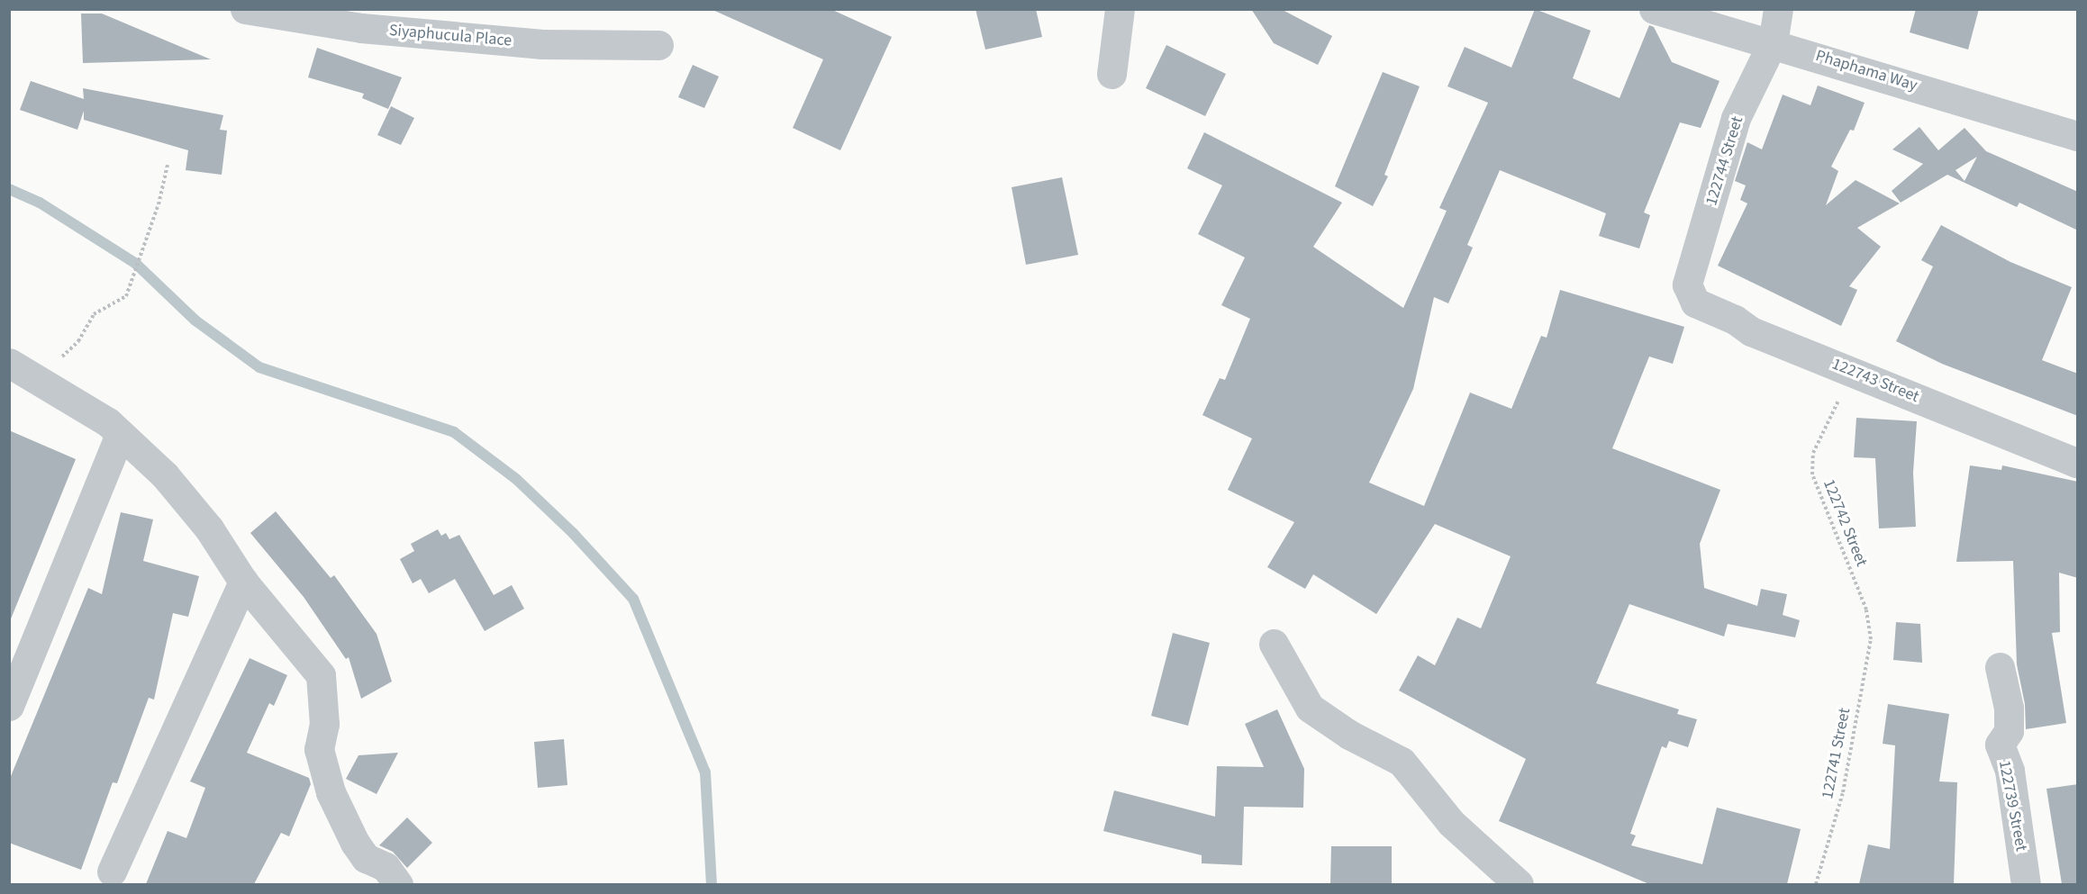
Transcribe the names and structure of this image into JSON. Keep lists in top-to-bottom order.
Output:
{
  "streets": {
    "street": [
      "Siyaphucula Place",
      "Phaphama Way",
      "122744 Street",
      "122743 Street",
      "122739 Street"
    ],
    "path": ["122742 Street", "122741 Street"]
  },
  "crossings": [
    ["Phaphama Way", "122744 Street"],
    ["122744 Street", "122743 Street"],
    ["122743 Street", "122742 Street"],
    ["122742 Street", "122741 Street"]
  ]
}
